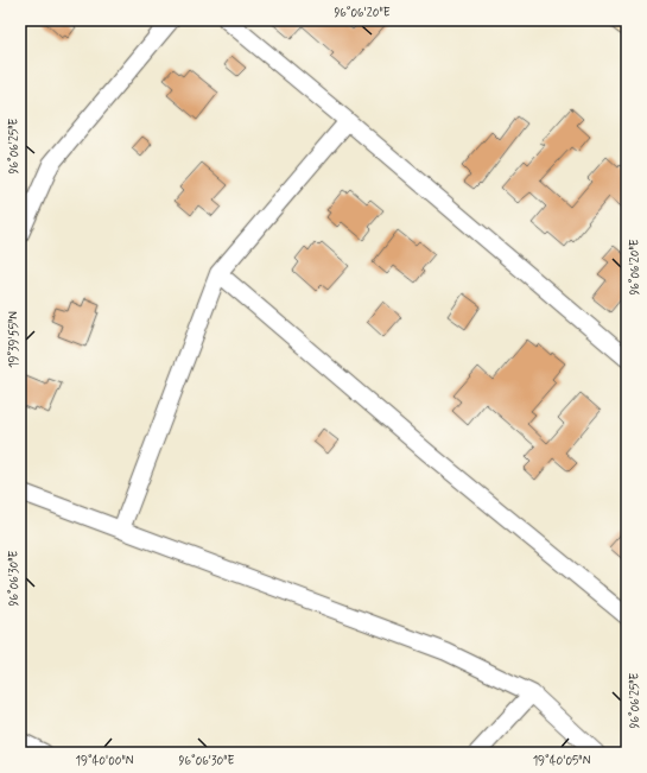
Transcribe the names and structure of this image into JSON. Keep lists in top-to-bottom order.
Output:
{
  "coordinates": [
    "96°06'20\"E",
    "96°06'25\"E",
    "19°39'55\"N",
    "96°06'30\"E",
    "19°40'00\"N",
    "19°40'05\"N"
  ]
}
